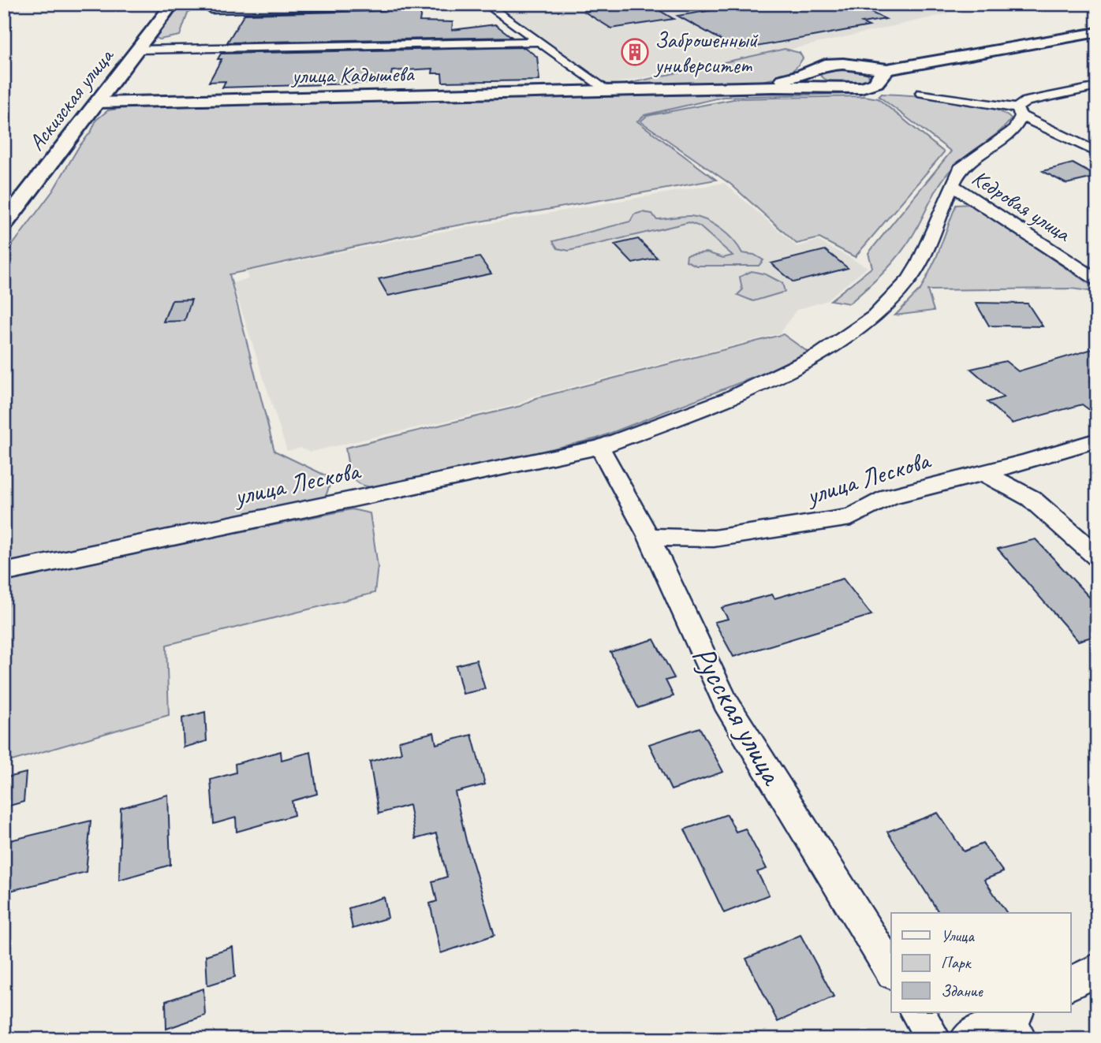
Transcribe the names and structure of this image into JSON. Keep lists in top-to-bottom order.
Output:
{
  "streets": {
    "street": [
      "улица Кадышева",
      "Аскизская улица",
      "Кедровая улица",
      "улица Лескова",
      "Русская улица"
    ]
  },
  "crossings": [
    ["улица Кадышева", "Аскизская улица"],
    ["Кедровая улица", "улица Лескова"],
    ["улица Лескова", "Русская улица"]
  ],
  "places": {
    "building": ["Заброшенный университет"]
  },
  "legend": ["Улица", "Парк", "Здание"]
}
